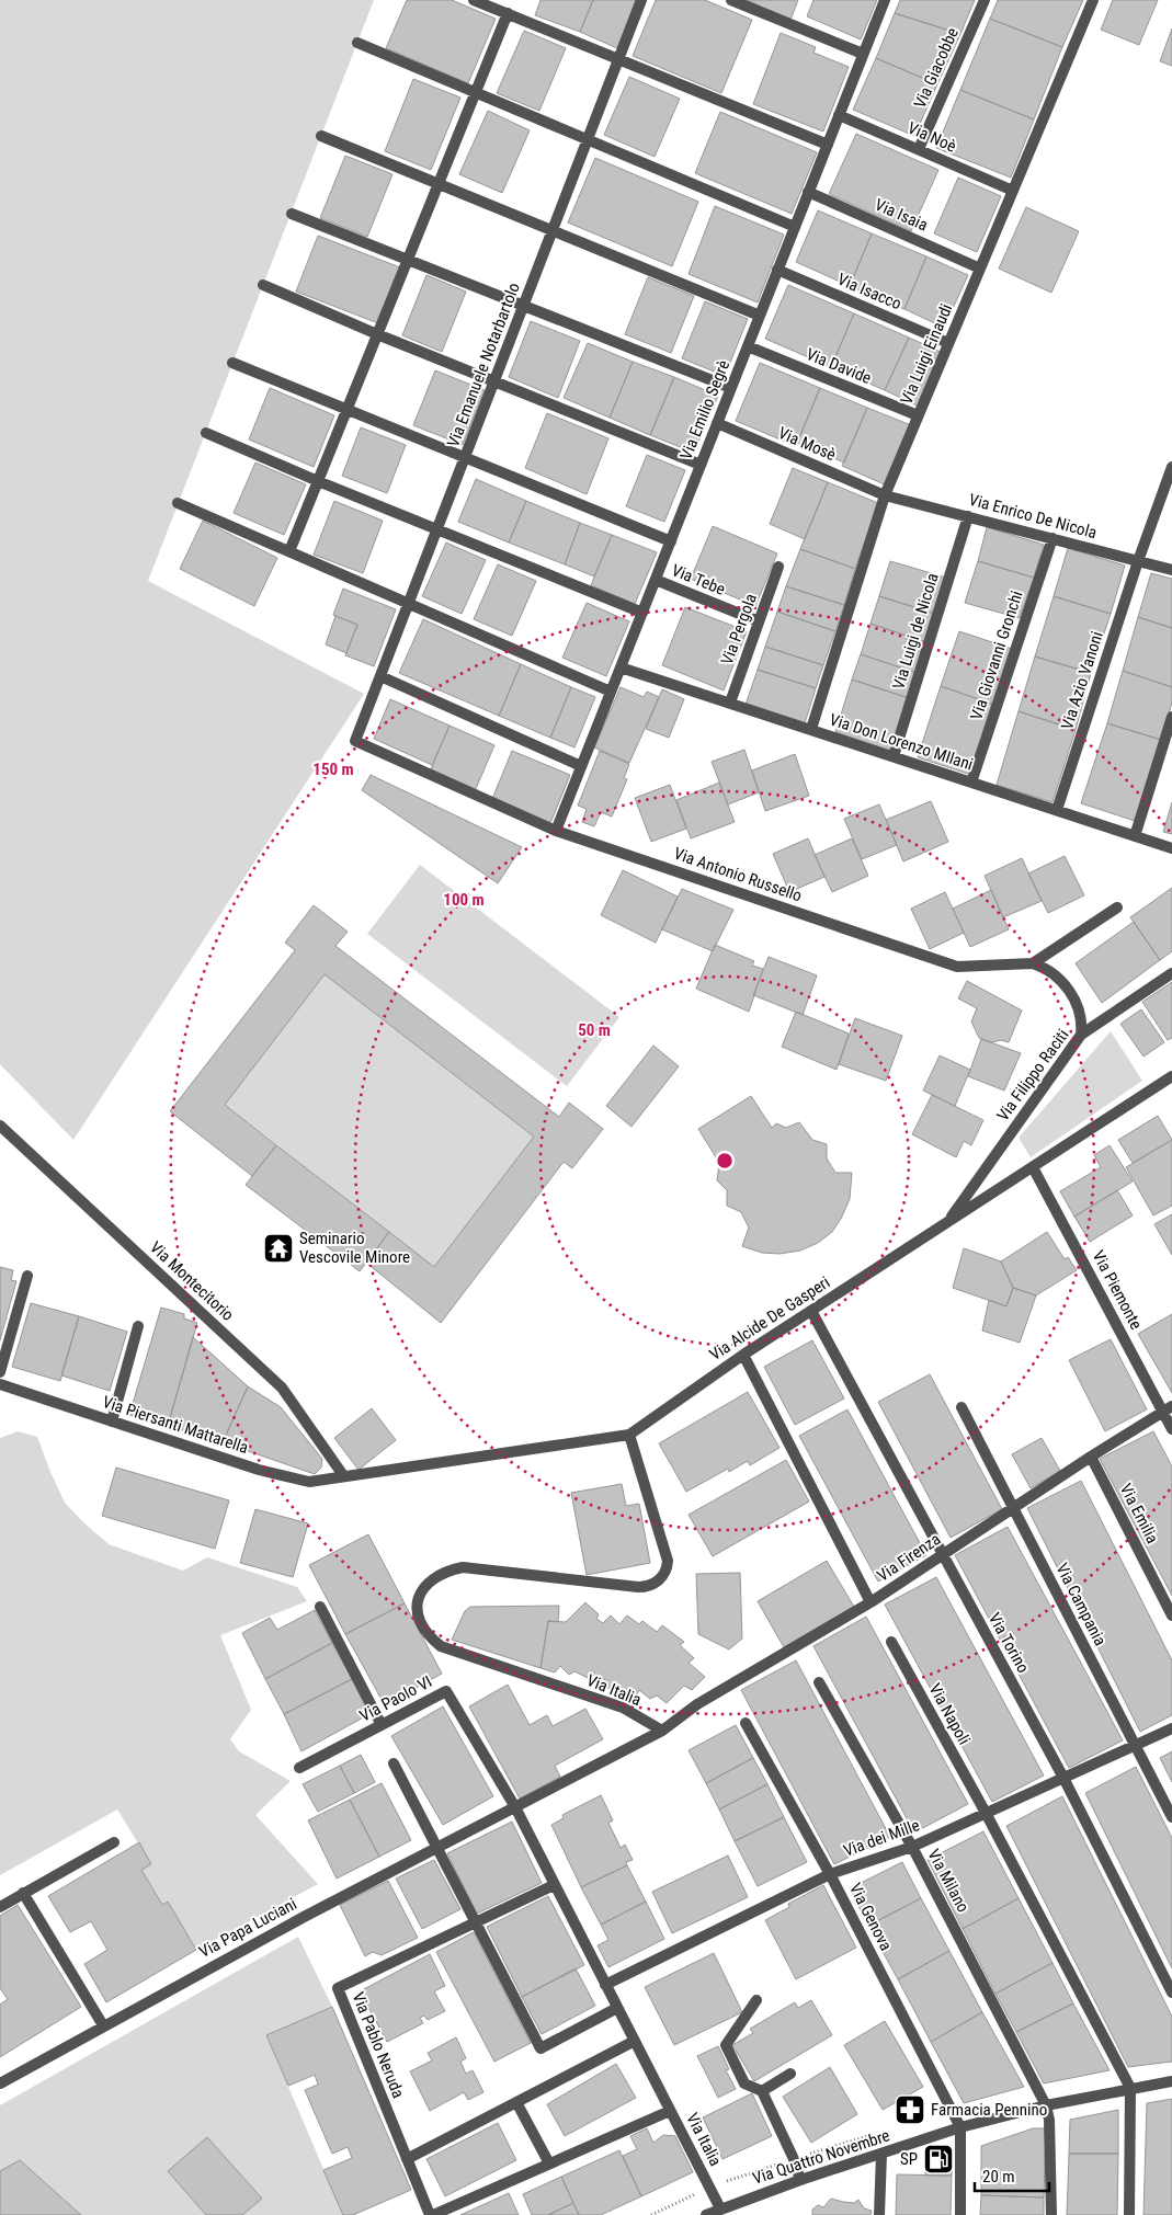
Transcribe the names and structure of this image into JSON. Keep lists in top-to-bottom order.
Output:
{
  "streets": {
    "street": [
      "Via Giacobbe",
      "Via Noè",
      "Via Isaia",
      "Via Isacco",
      "Via Luigi Einaudi",
      "Via Emanuele Notarbartolo",
      "Via Davide",
      "Via Emilio Segrè",
      "Via Mosè",
      "Via Enrico De Nicola",
      "Via Tebe",
      "Via Pergola",
      "Via Luigi de Nicola",
      "Via Giovanni Gronchi",
      "Via Azio Vanoni",
      "Via Don Lorenzo MIlani",
      "Via Antonio Russello",
      "Via Filippo Raciti",
      "Via Montecitorio",
      "Via Piemonte",
      "Via Alcide De Gasperi",
      "Via Piersanti Mattarella",
      "Via Emilia",
      "Via Firenza",
      "Via Campania",
      "Via Torino",
      "Via Italia",
      "Via Paolo VI",
      "Via Napoli",
      "Via dei Mille",
      "Via Milano",
      "Via Genova",
      "Via Papa Luciani",
      "Via Pablo Neruda",
      "Via Quattro Novembre"
    ]
  },
  "crossings": [
    ["Via Giacobbe", "Via Noè"],
    ["Via Noè", "Via Luigi Einaudi"],
    ["Via Noè", "Via Emilio Segrè"],
    ["Via Isaia", "Via Luigi Einaudi"],
    ["Via Isaia", "Via Emilio Segrè"],
    ["Via Isacco", "Via Luigi Einaudi"],
    ["Via Isacco", "Via Emilio Segrè"],
    ["Via Luigi Einaudi", "Via Davide"],
    ["Via Luigi Einaudi", "Via Mosè"],
    ["Via Luigi Einaudi", "Via Enrico De Nicola"],
    ["Via Luigi Einaudi", "Via Don Lorenzo MIlani"],
    ["Via Emanuele Notarbartolo", "Via Antonio Russello"],
    ["Via Davide", "Via Emilio Segrè"],
    ["Via Emilio Segrè", "Via Mosè"],
    ["Via Emilio Segrè", "Via Tebe"],
    ["Via Emilio Segrè", "Via Don Lorenzo MIlani"],
    ["Via Emilio Segrè", "Via Antonio Russello"],
    ["Via Mosè", "Via Enrico De Nicola"],
    ["Via Enrico De Nicola", "Via Luigi de Nicola"],
    ["Via Enrico De Nicola", "Via Giovanni Gronchi"],
    ["Via Enrico De Nicola", "Via Azio Vanoni"],
    ["Via Tebe", "Via Pergola"],
    ["Via Pergola", "Via Don Lorenzo MIlani"],
    ["Via Luigi de Nicola", "Via Don Lorenzo MIlani"],
    ["Via Giovanni Gronchi", "Via Don Lorenzo MIlani"],
    ["Via Azio Vanoni", "Via Don Lorenzo MIlani"],
    ["Via Filippo Raciti", "Via Alcide De Gasperi"],
    ["Via Montecitorio", "Via Alcide De Gasperi"],
    ["Via Montecitorio", "Via Piersanti Mattarella"],
    ["Via Piemonte", "Via Alcide De Gasperi"],
    ["Via Piemonte", "Via Firenza"],
    ["Via Alcide De Gasperi", "Via Piersanti Mattarella"],
    ["Via Alcide De Gasperi", "Via Torino"],
    ["Via Alcide De Gasperi", "Via Italia"],
    ["Via Emilia", "Via Firenza"],
    ["Via Firenza", "Via Campania"],
    ["Via Firenza", "Via Torino"],
    ["Via Firenza", "Via Italia"],
    ["Via Campania", "Via dei Mille"],
    ["Via Torino", "Via dei Mille"],
    ["Via Italia", "Via Paolo VI"],
    ["Via Italia", "Via dei Mille"],
    ["Via Italia", "Via Papa Luciani"],
    ["Via Italia", "Via Pablo Neruda"],
    ["Via Italia", "Via Quattro Novembre"],
    ["Via Paolo VI", "Via Papa Luciani"],
    ["Via Napoli", "Via dei Mille"],
    ["Via Napoli", "Via Quattro Novembre"],
    ["Via dei Mille", "Via Milano"],
    ["Via dei Mille", "Via Genova"],
    ["Via Milano", "Via Quattro Novembre"],
    ["Via Genova", "Via Quattro Novembre"]
  ],
  "places": {
    "temple": ["Seminario Vescovile Minore"],
    "pharmacy": ["Farmacia Pennino"],
    "fuel station": ["SP"]
  },
  "scale_bar": "20 m",
  "rings": ["150 m", "100 m", "50 m"]
}
